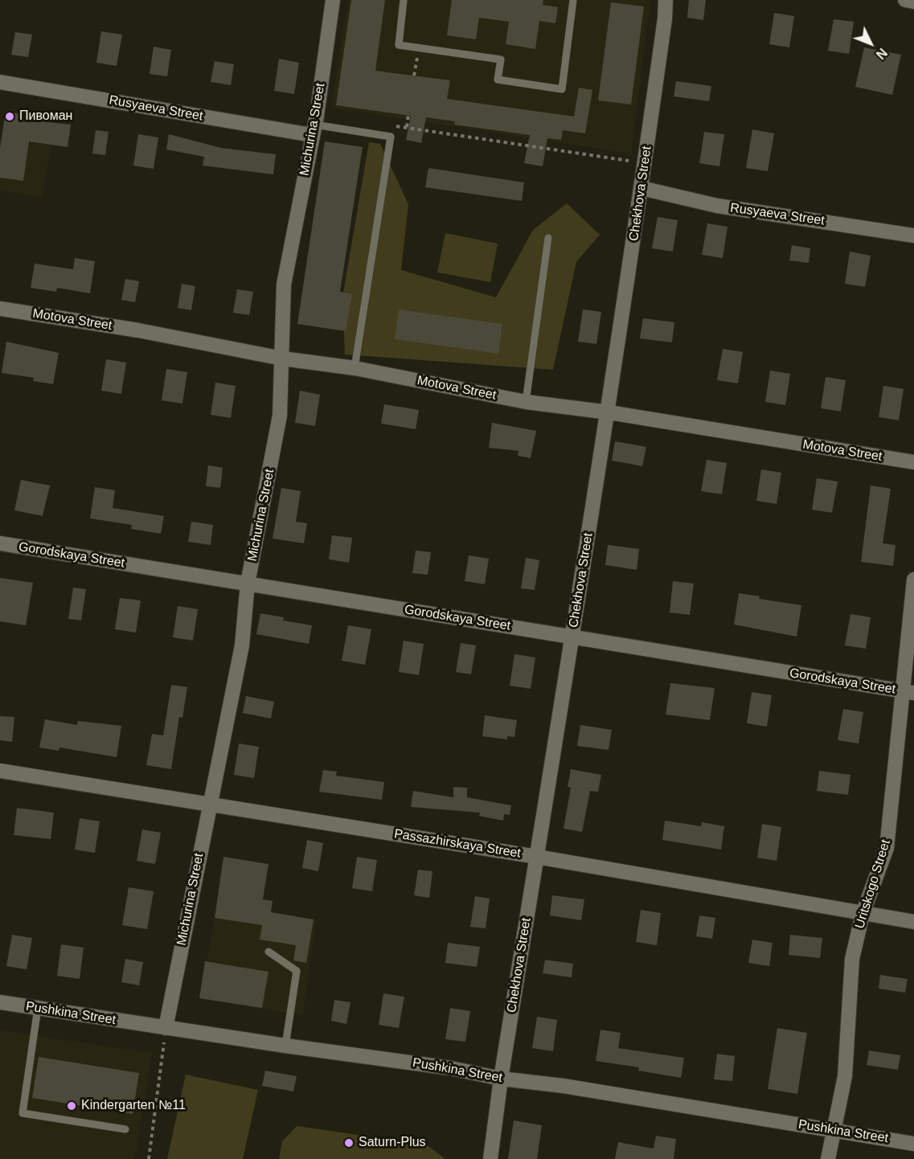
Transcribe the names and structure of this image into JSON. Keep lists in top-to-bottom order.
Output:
{
  "streets": {
    "street": [
      "Rusyaeva Street",
      "Michurina Street",
      "Chekhova Street",
      "Motova Street",
      "Gorodskaya Street",
      "Passazhirskaya Street",
      "Uritskogo Street",
      "Pushkina Street"
    ]
  },
  "crossings": [
    ["Rusyaeva Street", "Michurina Street"],
    ["Rusyaeva Street", "Chekhova Street"],
    ["Michurina Street", "Motova Street"],
    ["Michurina Street", "Gorodskaya Street"],
    ["Michurina Street", "Passazhirskaya Street"],
    ["Michurina Street", "Pushkina Street"],
    ["Chekhova Street", "Motova Street"],
    ["Chekhova Street", "Gorodskaya Street"],
    ["Chekhova Street", "Passazhirskaya Street"],
    ["Chekhova Street", "Pushkina Street"],
    ["Gorodskaya Street", "Uritskogo Street"],
    ["Passazhirskaya Street", "Uritskogo Street"],
    ["Uritskogo Street", "Pushkina Street"]
  ],
  "places": ["Пивоман", "Kindergarten №11", "Saturn-Plus"],
  "north": "bottom right"
}
